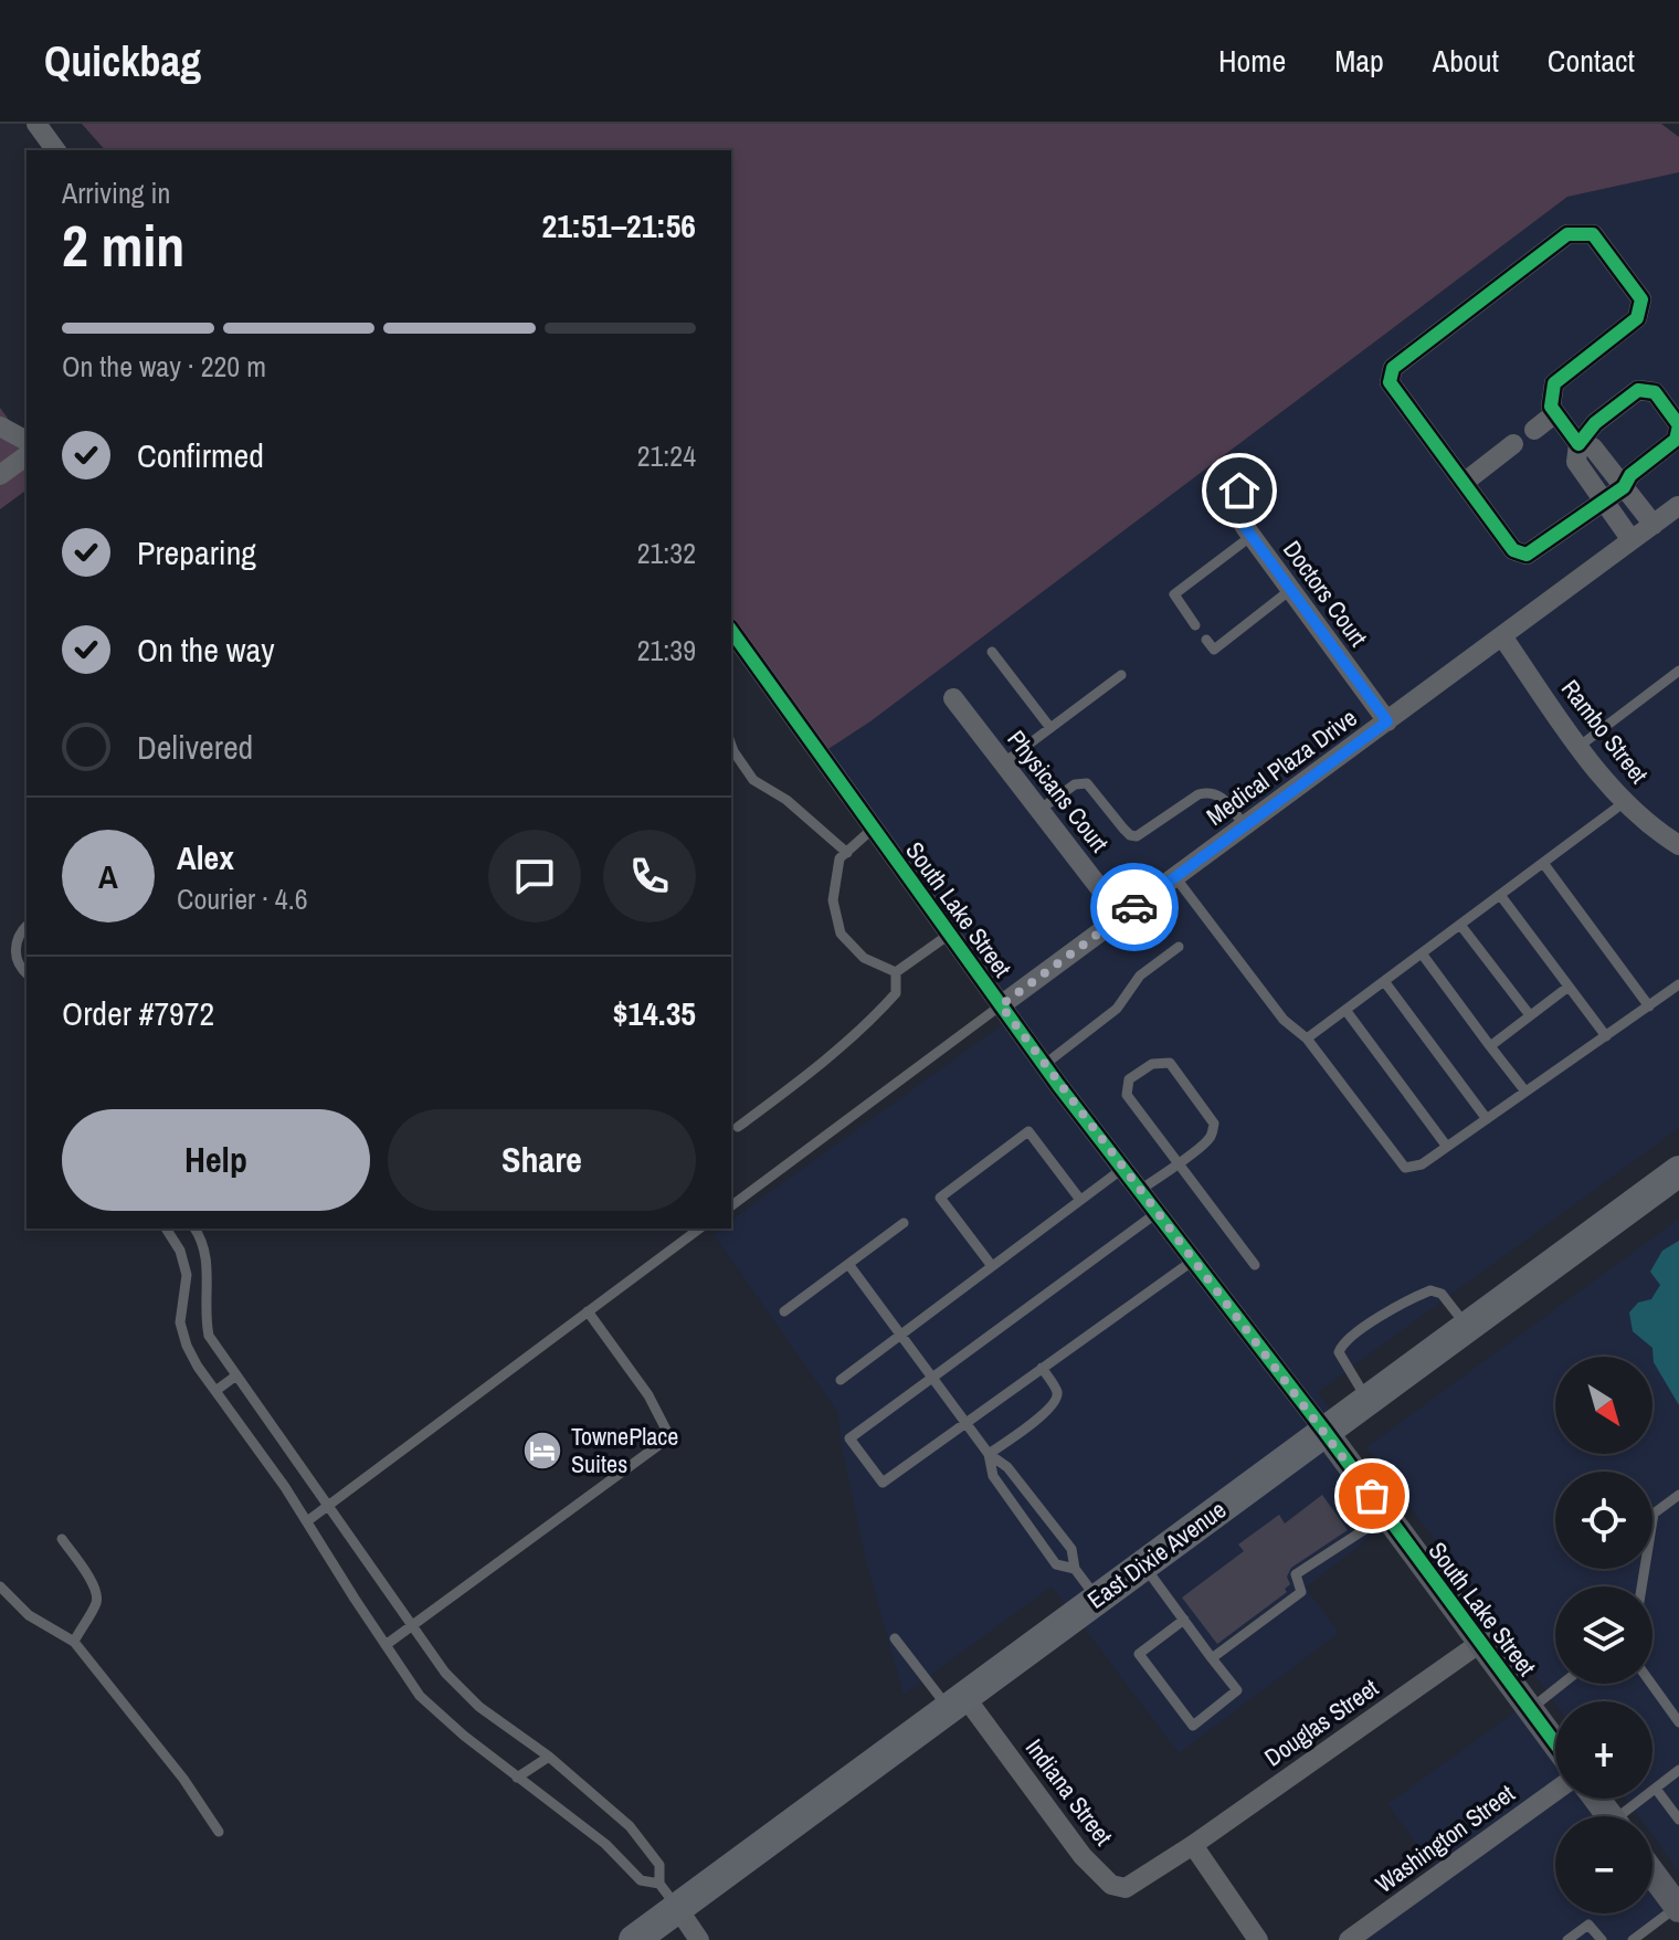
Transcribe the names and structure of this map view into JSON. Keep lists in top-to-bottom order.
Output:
{
  "streets": {
    "main road": ["East Dixie Avenue"],
    "street": [
      "Doctors Court",
      "Rambo Street",
      "Medical Plaza Drive",
      "Physicans Court",
      "South Lake Street",
      "Douglas Street",
      "Indiana Street",
      "Washington Street"
    ]
  },
  "crossings": [
    ["Doctors Court", "Medical Plaza Drive"],
    ["Rambo Street", "Medical Plaza Drive"],
    ["Medical Plaza Drive", "Physicans Court"],
    ["Medical Plaza Drive", "South Lake Street"],
    ["South Lake Street", "East Dixie Avenue"],
    ["South Lake Street", "Douglas Street"],
    ["East Dixie Avenue", "Indiana Street"],
    ["Douglas Street", "Indiana Street"]
  ],
  "places": {
    "hotel": ["TownePlace Suites"]
  },
  "north": "bottom right",
  "page": {
    "header": "Quickbag",
    "nav": [
      "Home",
      "Map",
      "About",
      "Contact"
    ],
    "heading": ["2 min", "Arriving in", "21:51–21:56"],
    "panel": [
      "Alex",
      "Courier · 4.6",
      "Order #7972",
      "$14.35"
    ],
    "bar": "On the way · 220 m",
    "list": [
      ["Confirmed", "21:24"],
      ["Preparing", "21:32"],
      ["On the way", "21:39"],
      "Delivered"
    ],
    "round": "A",
    "buttons": ["Help", "Share"],
    "map_buttons": ["+", "−"]
  }
}
